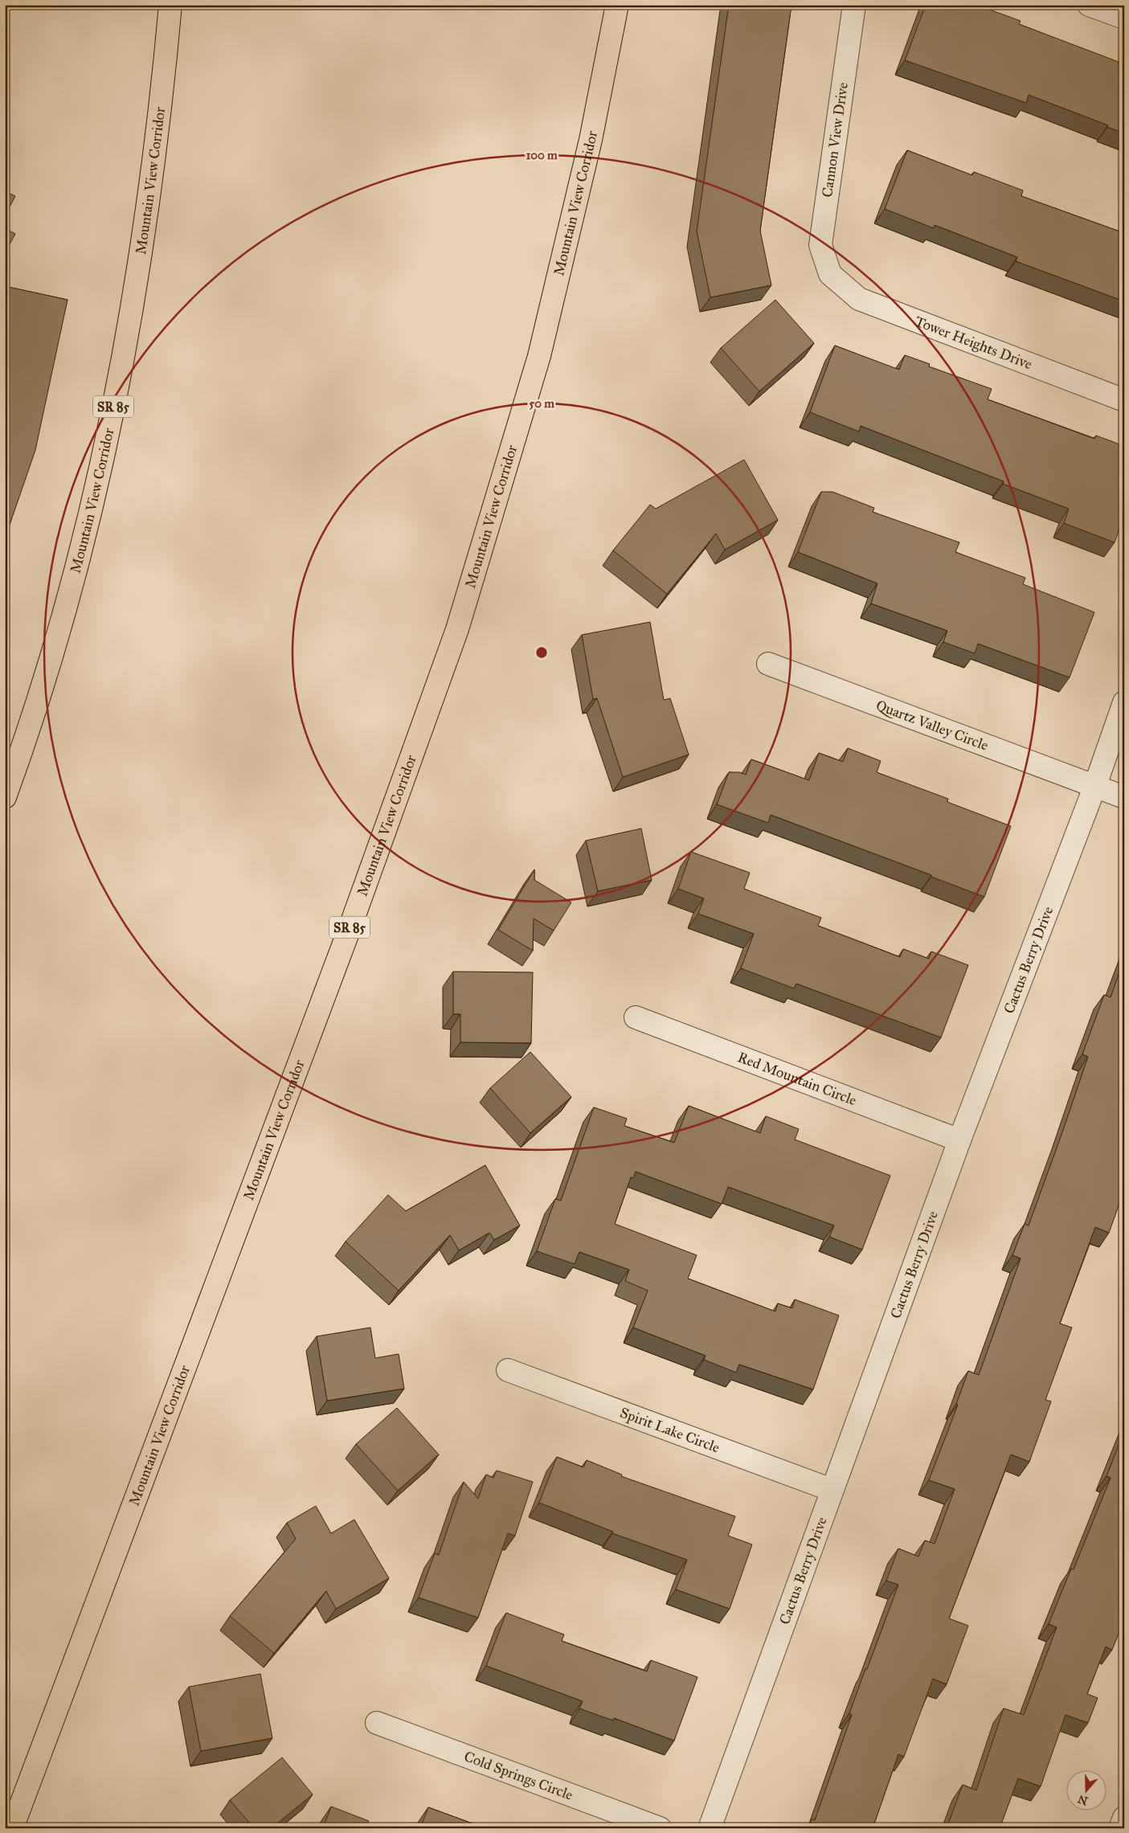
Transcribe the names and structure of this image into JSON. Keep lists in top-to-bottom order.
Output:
{
  "streets": {
    "highway": ["Mountain View Corridor", "SR 85"],
    "street": [
      "Cannon View Drive",
      "Tower Heights Drive",
      "Quartz Valley Circle",
      "Cactus Berry Drive",
      "Red Mountain Circle",
      "Spirit Lake Circle",
      "Cold Springs Circle"
    ]
  },
  "crossings": [
    ["Cannon View Drive", "Tower Heights Drive"],
    ["Quartz Valley Circle", "Cactus Berry Drive"],
    ["Cactus Berry Drive", "Red Mountain Circle"],
    ["Cactus Berry Drive", "Spirit Lake Circle"]
  ],
  "north": "bottom",
  "rings": ["100 m", "50 m"]
}
